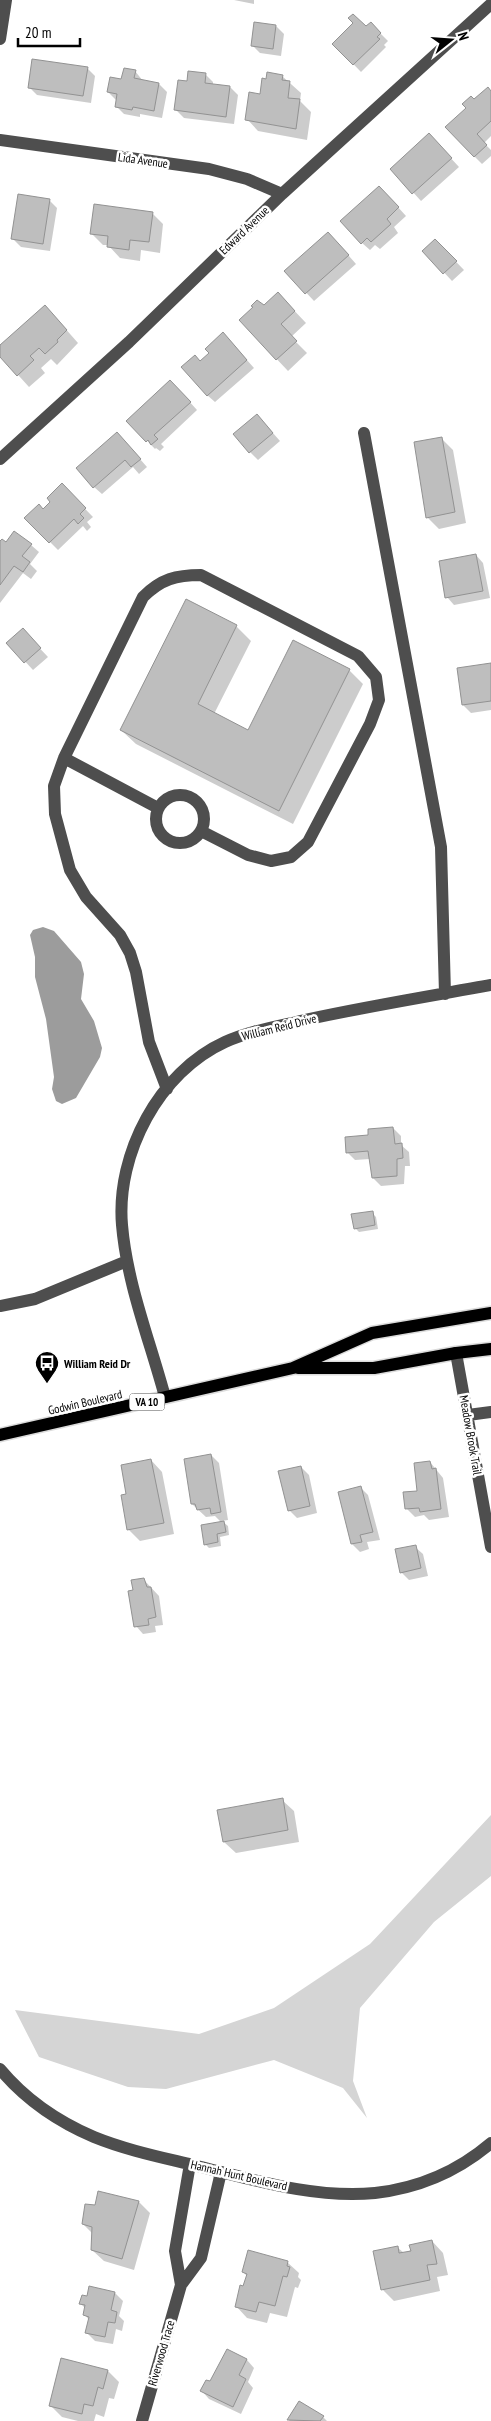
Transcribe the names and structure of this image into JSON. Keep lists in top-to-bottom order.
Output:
{
  "streets": {
    "main road": ["Godwin Boulevard", "VA 10"],
    "street": [
      "Lida Avenue",
      "Edward Avenue",
      "William Reid Drive",
      "Meadow Brook Trail",
      "Hannah Hunt Boulevard",
      "Riverwood Trace"
    ]
  },
  "crossings": [
    ["Lida Avenue", "Edward Avenue"],
    ["William Reid Drive", "Godwin Boulevard"],
    ["Godwin Boulevard", "Meadow Brook Trail"],
    ["Hannah Hunt Boulevard", "Riverwood Trace"]
  ],
  "places": {
    "bus stop": ["William Reid Dr"]
  },
  "scale_bar": "20 m",
  "north": "right"
}
